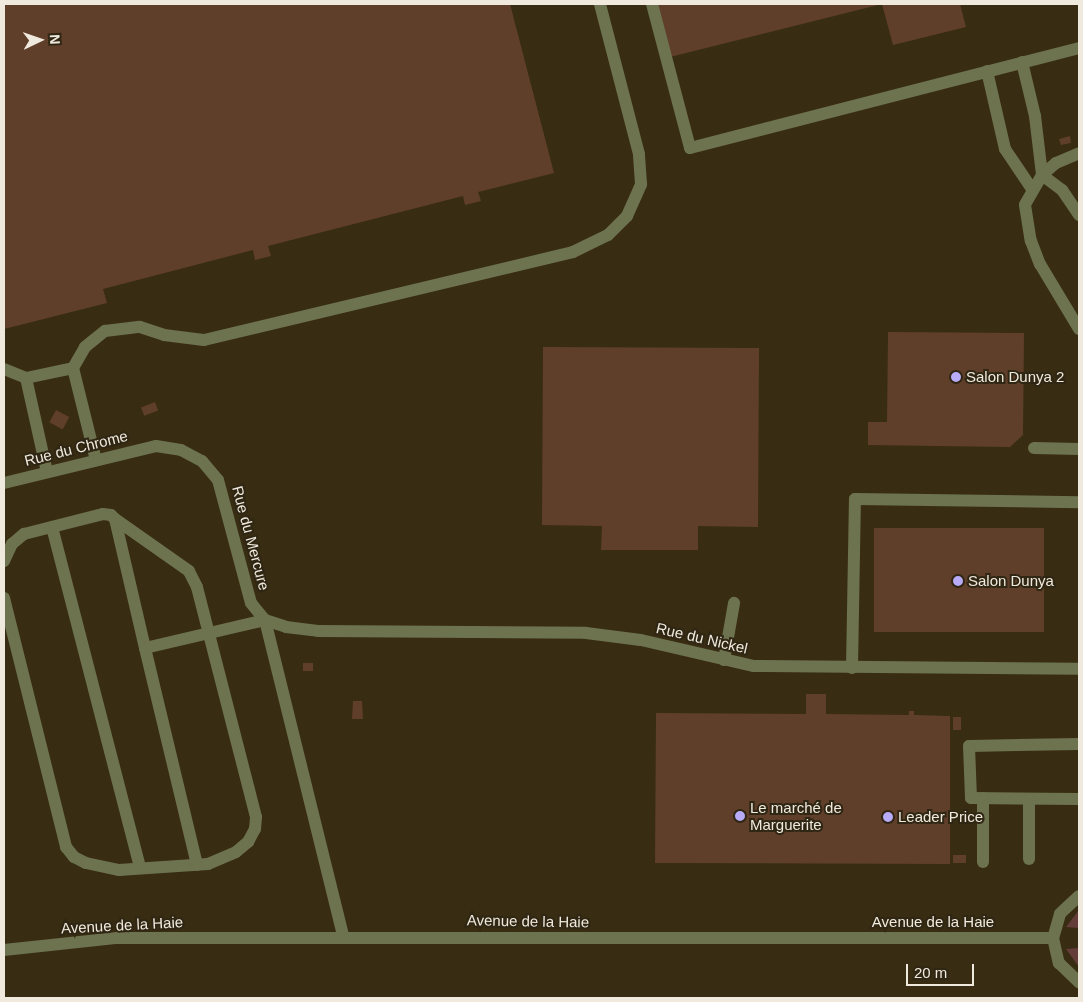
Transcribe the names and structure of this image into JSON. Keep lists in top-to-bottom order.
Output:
{
  "streets": {
    "street": [
      "Rue du Chrome",
      "Rue du Mercure",
      "Rue du Nickel",
      "Avenue de la Haie"
    ]
  },
  "crossings": [
    ["Rue du Chrome", "Rue du Mercure"],
    ["Rue du Mercure", "Rue du Nickel"]
  ],
  "places": [
    "Salon Dunya 2",
    "Salon Dunya",
    "Le marché de Marguerite",
    "Leader Price"
  ],
  "scale_bar": "20 m",
  "north": "right"
}
